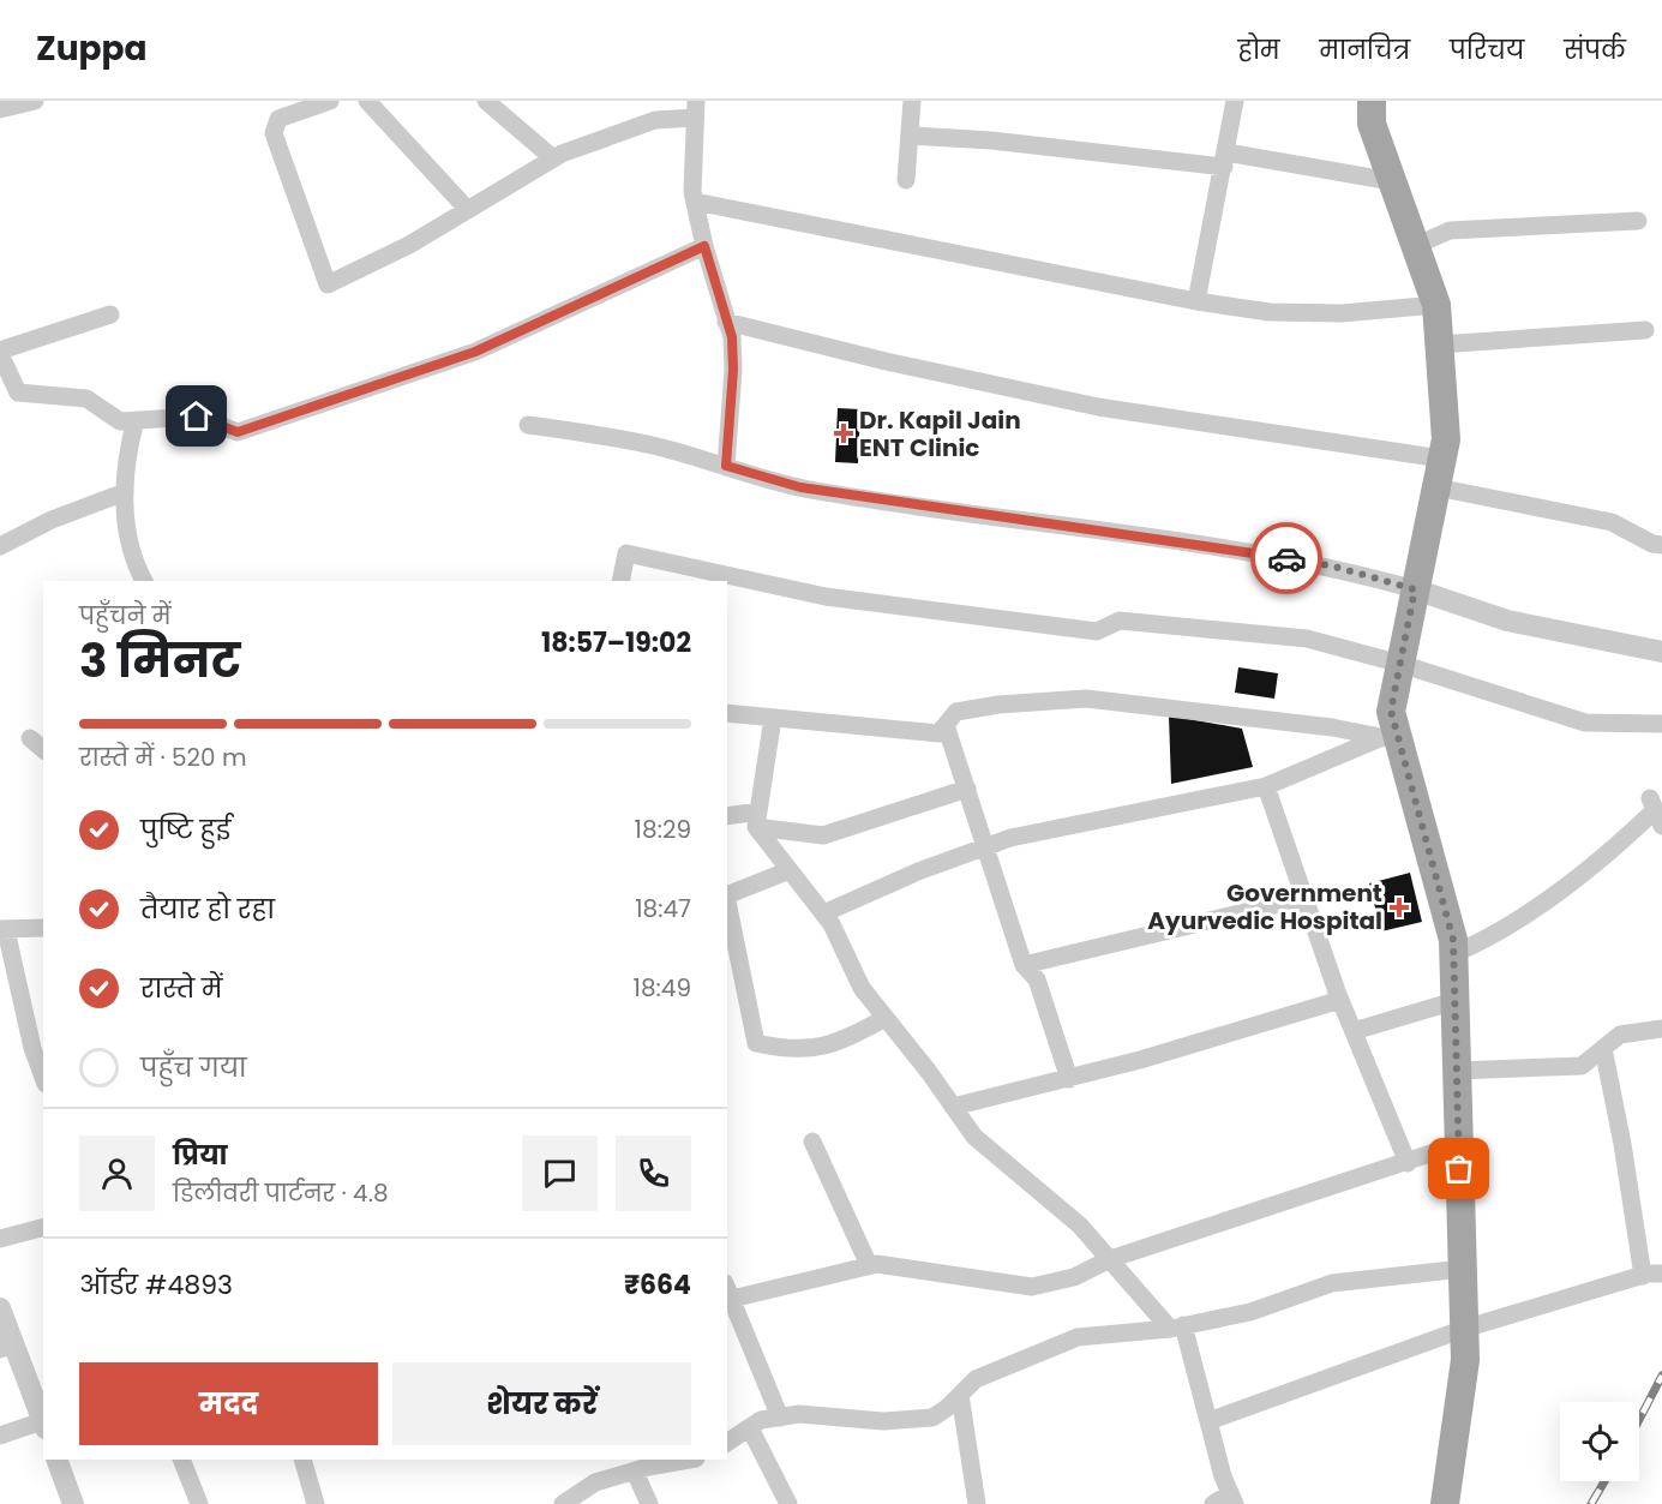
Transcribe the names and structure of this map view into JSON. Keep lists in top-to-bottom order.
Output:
{
  "places": {
    "health": ["Dr. Kapil Jain ENT Clinic", "Government Ayurvedic Hospital"]
  },
  "page": {
    "header": "Zuppa",
    "nav": [
      "होम",
      "मानचित्र",
      "परिचय",
      "संपर्क"
    ],
    "heading": ["3 मिनट", "पहुँचने में", "18:57–19:02"],
    "panel": [
      "प्रिया",
      "डिलीवरी पार्टनर · 4.8",
      "ऑर्डर #4893",
      "₹664"
    ],
    "bar": "रास्ते में · 520 m",
    "list": [
      ["पुष्टि हुई", "18:29"],
      ["तैयार हो रहा", "18:47"],
      ["रास्ते में", "18:49"],
      "पहुँच गया"
    ],
    "buttons": ["मदद", "शेयर करें"]
  }
}
